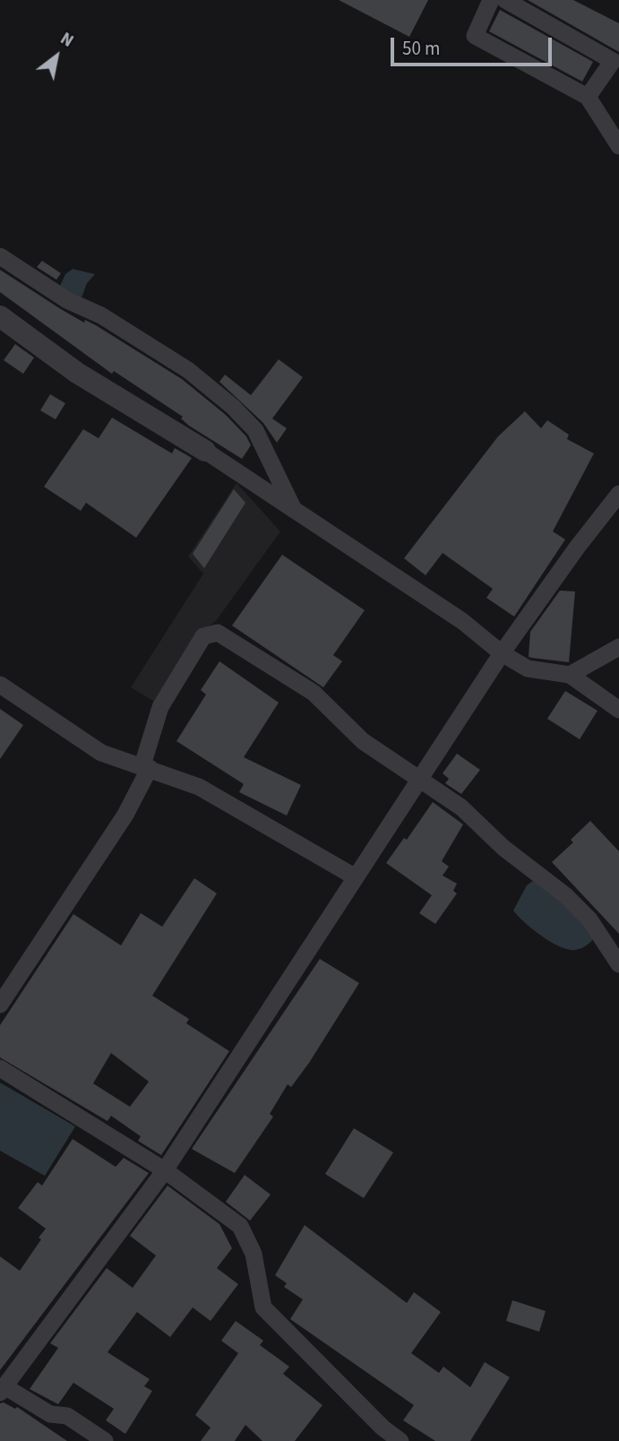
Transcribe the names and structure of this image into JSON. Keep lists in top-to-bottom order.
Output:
{
  "scale_bar": "50 m",
  "north": "top right"
}
